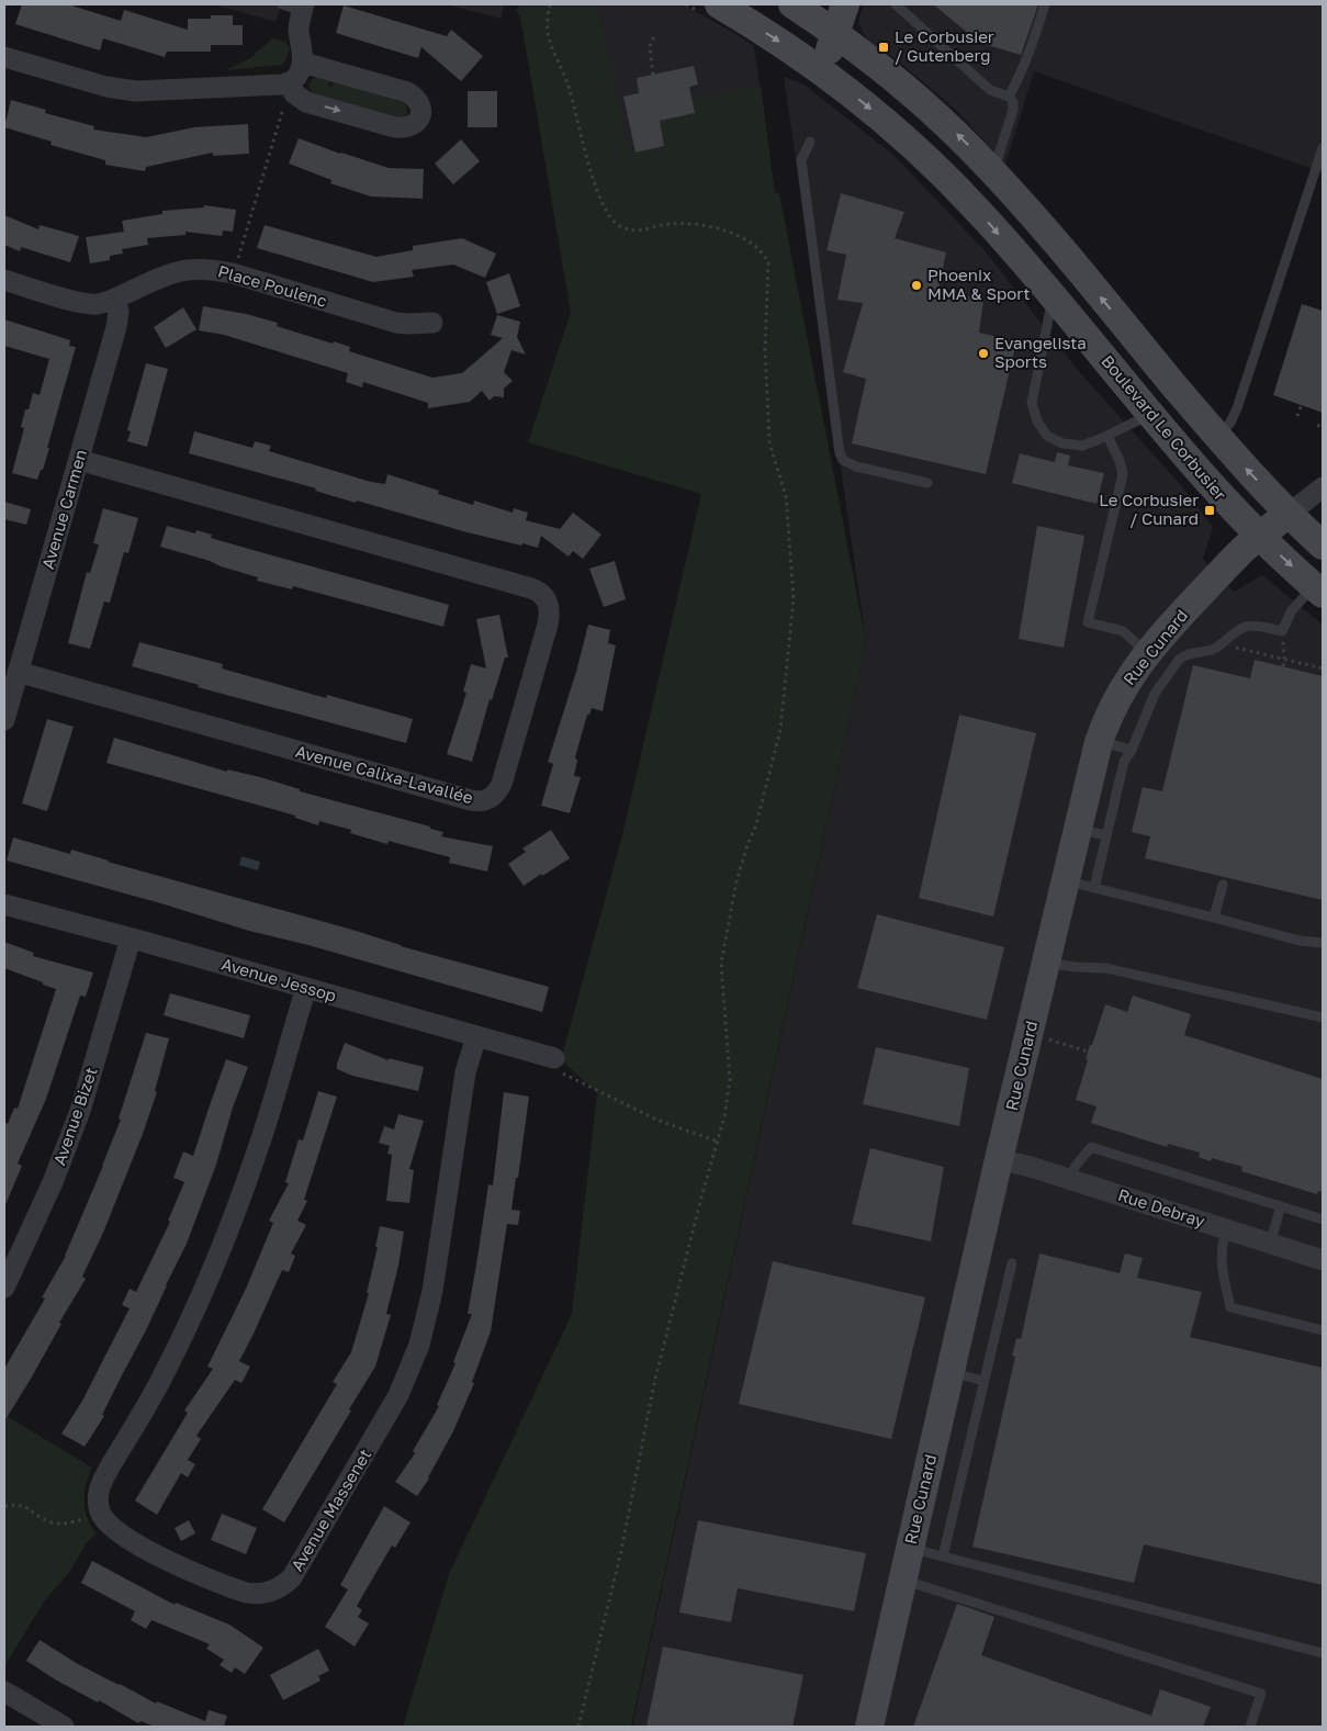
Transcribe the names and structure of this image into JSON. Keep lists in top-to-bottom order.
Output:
{
  "streets": {
    "street": [
      "Place Poulenc",
      "Boulevard Le Corbusier",
      "Avenue Carmen",
      "Rue Cunard",
      "Avenue Calixa-Lavallée",
      "Avenue Jessop",
      "Avenue Bizet",
      "Rue Debray",
      "Avenue Massenet"
    ]
  },
  "crossings": [
    ["Place Poulenc", "Avenue Carmen"],
    ["Boulevard Le Corbusier", "Rue Cunard"],
    ["Avenue Carmen", "Avenue Calixa-Lavallée"],
    ["Rue Cunard", "Rue Debray"],
    ["Avenue Jessop", "Avenue Bizet"],
    ["Avenue Jessop", "Avenue Massenet"]
  ],
  "places": {
    "transit": ["Le Corbusier / Gutenberg", "Le Corbusier / Cunard"],
    "other": ["Phoenix MMA & Sport", "Evangelista Sports"]
  }
}
